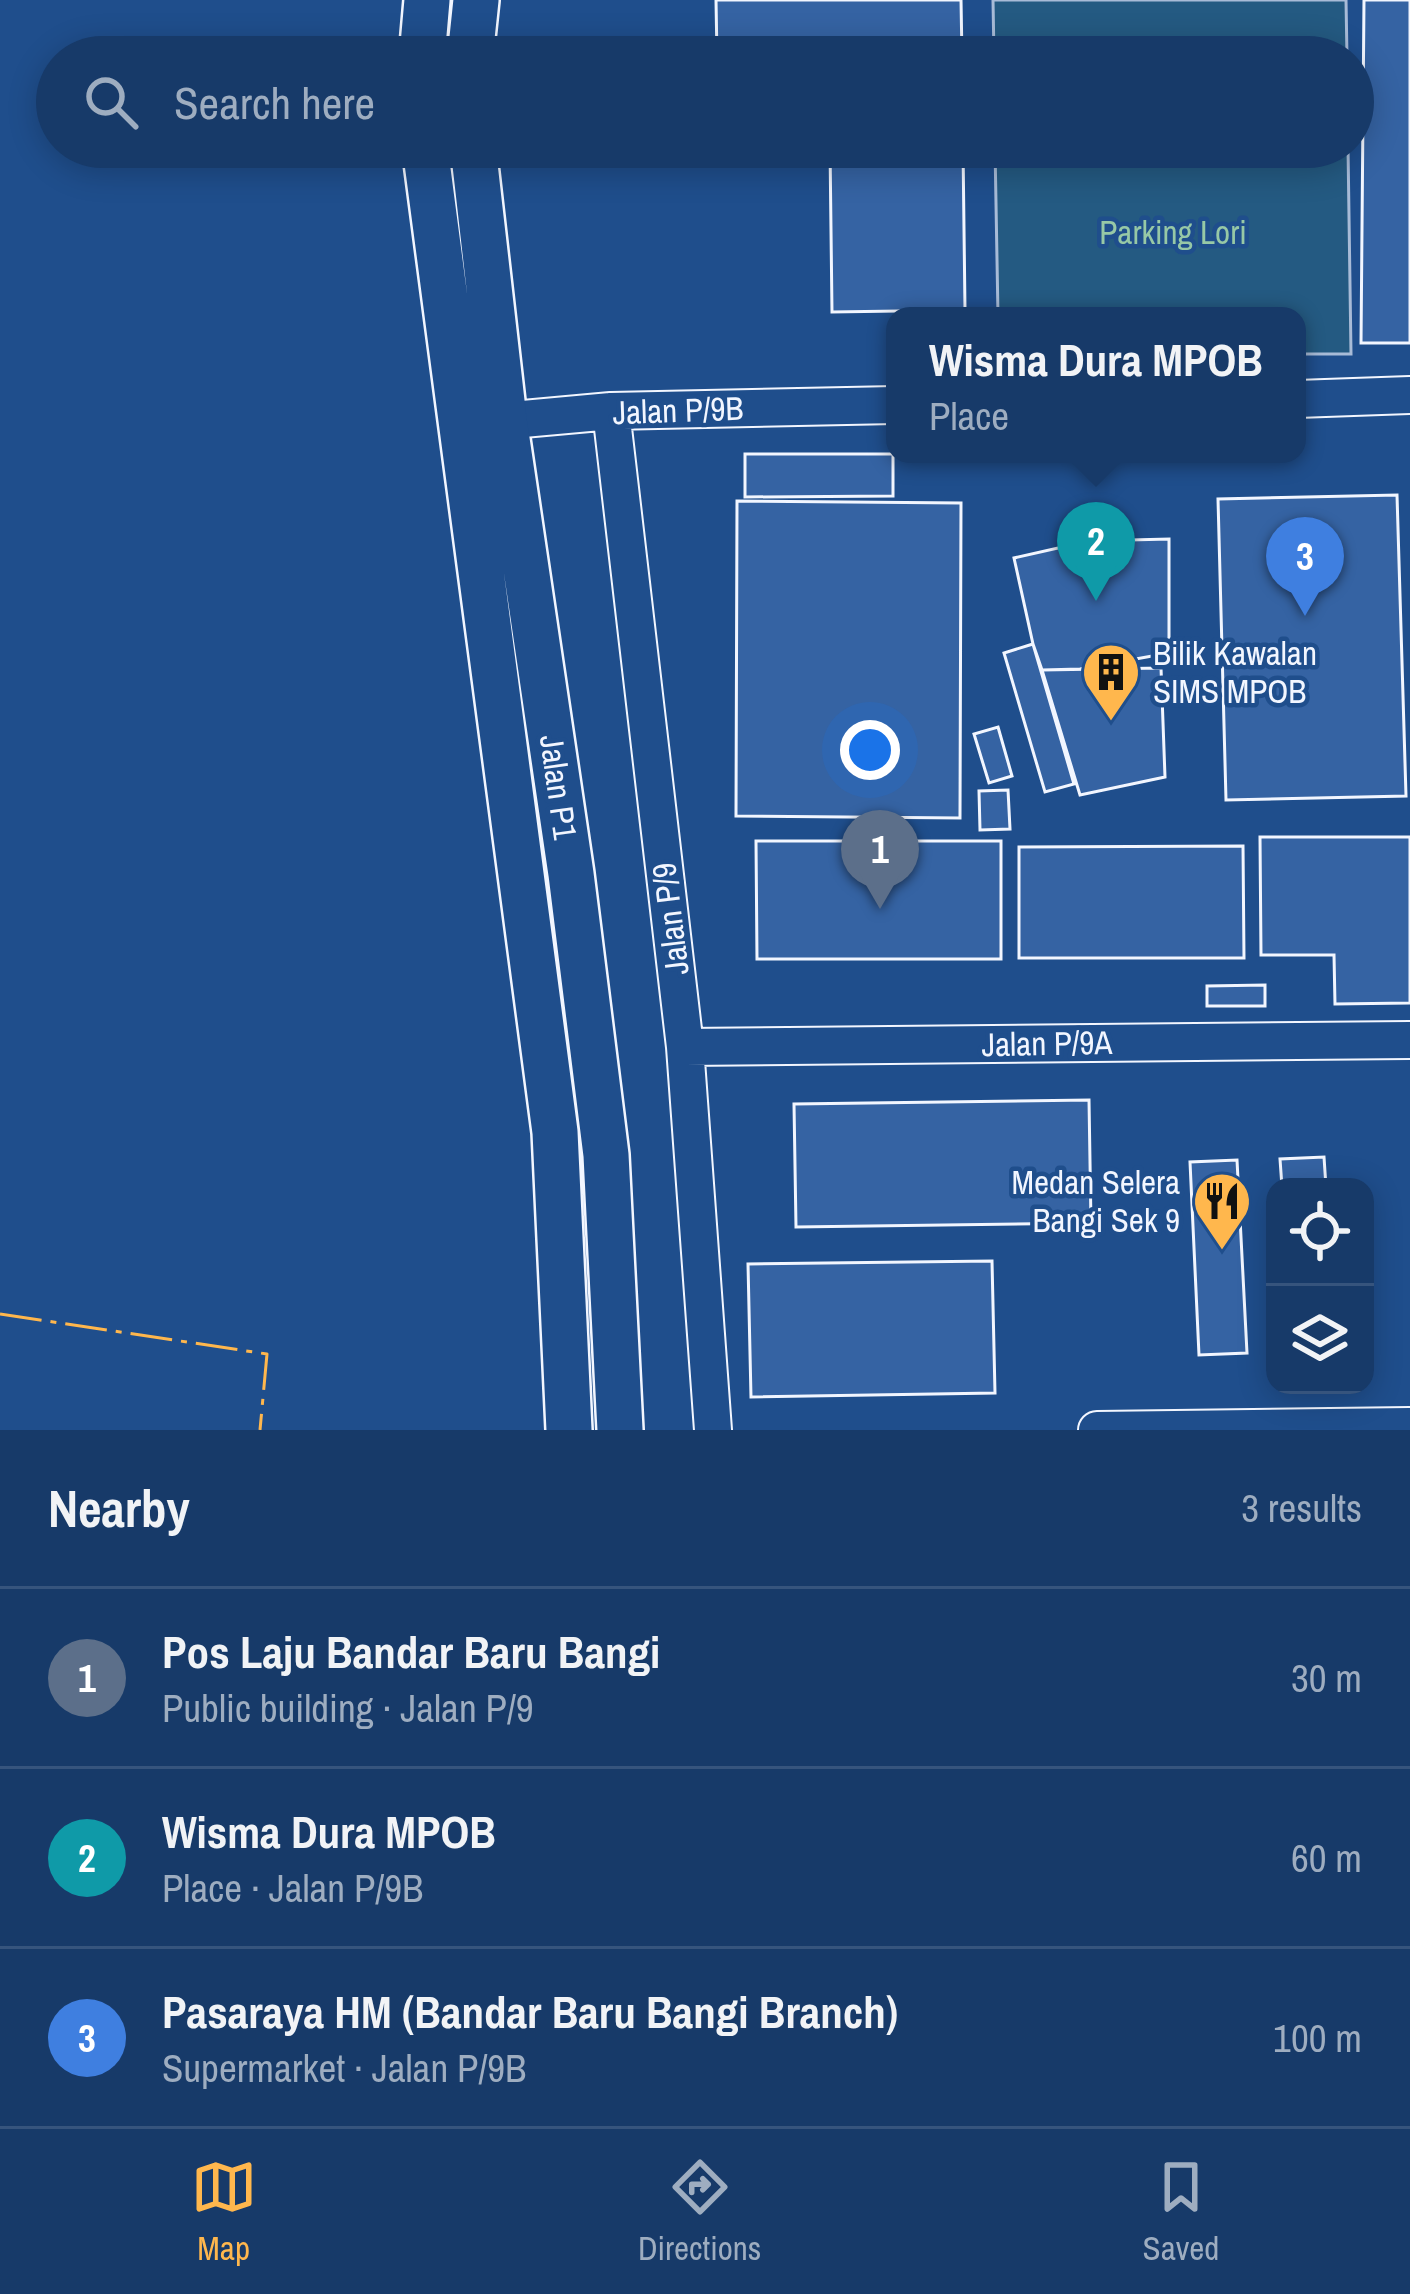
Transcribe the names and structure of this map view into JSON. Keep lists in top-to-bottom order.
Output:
{
  "streets": {
    "main road": ["Jalan P1"],
    "street": ["Jalan P/9B", "Jalan P/9", "Jalan P/9A"]
  },
  "crossings": [
    ["Jalan P/9B", "Jalan P1"],
    ["Jalan P/9B", "Jalan P/9"],
    ["Jalan P/9", "Jalan P/9A"]
  ],
  "parks": ["Parking Lori"],
  "places": {
    "building": ["Bilik Kawalan SIMS MPOB"],
    "restaurant": ["Medan Selera Bangi Sek 9"]
  },
  "page": {
    "search": "Search here",
    "popup": ["Wisma Dura MPOB", "Place"],
    "pins": ["2", "3", "1"],
    "heading": ["Nearby", "3 results"],
    "list": [
      {
        "mark": "1",
        "name": "Pos Laju Bandar Baru Bangi",
        "note": "Public building · Jalan P/9",
        "value": "30 m"
      },
      {
        "mark": "2",
        "name": "Wisma Dura MPOB",
        "note": "Place · Jalan P/9B",
        "value": "60 m"
      },
      {
        "mark": "3",
        "name": "Pasaraya HM (Bandar Baru Bangi Branch)",
        "note": "Supermarket · Jalan P/9B",
        "value": "100 m"
      }
    ],
    "nav": ["Map", "Directions", "Saved"]
  }
}
